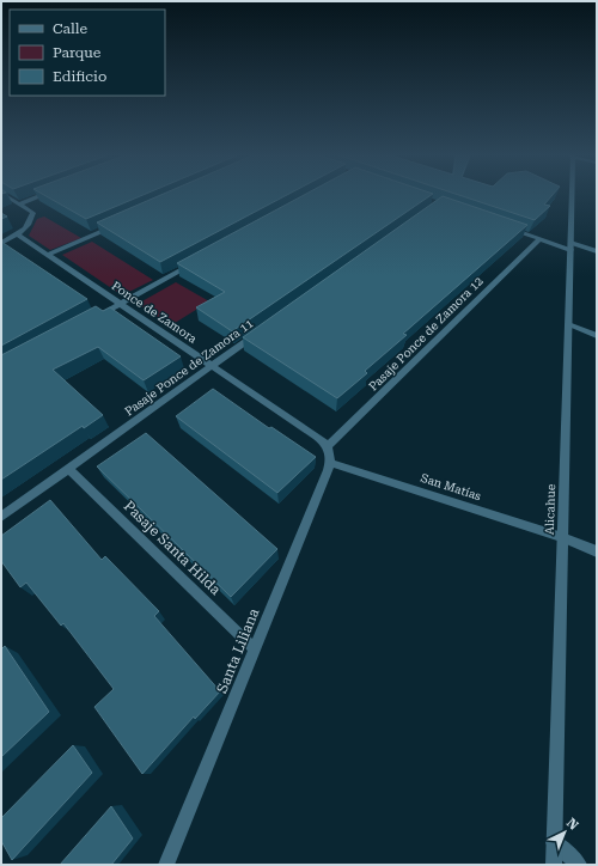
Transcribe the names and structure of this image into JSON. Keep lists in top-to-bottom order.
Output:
{
  "streets": {
    "street": [
      "Ponce de Zamora",
      "Pasaje Ponce de Zamora 12",
      "Pasaje Ponce de Zamora 11",
      "San Matías",
      "Alicahue",
      "Pasaje Santa Hilda",
      "Santa Liliana"
    ]
  },
  "crossings": [
    ["Ponce de Zamora", "Pasaje Ponce de Zamora 12"],
    ["Ponce de Zamora", "Pasaje Ponce de Zamora 11"],
    ["Pasaje Ponce de Zamora 11", "Pasaje Santa Hilda"],
    ["San Matías", "Alicahue"],
    ["San Matías", "Santa Liliana"],
    ["Pasaje Santa Hilda", "Santa Liliana"]
  ],
  "legend": ["Calle", "Parque", "Edificio"],
  "north": "top right"
}
